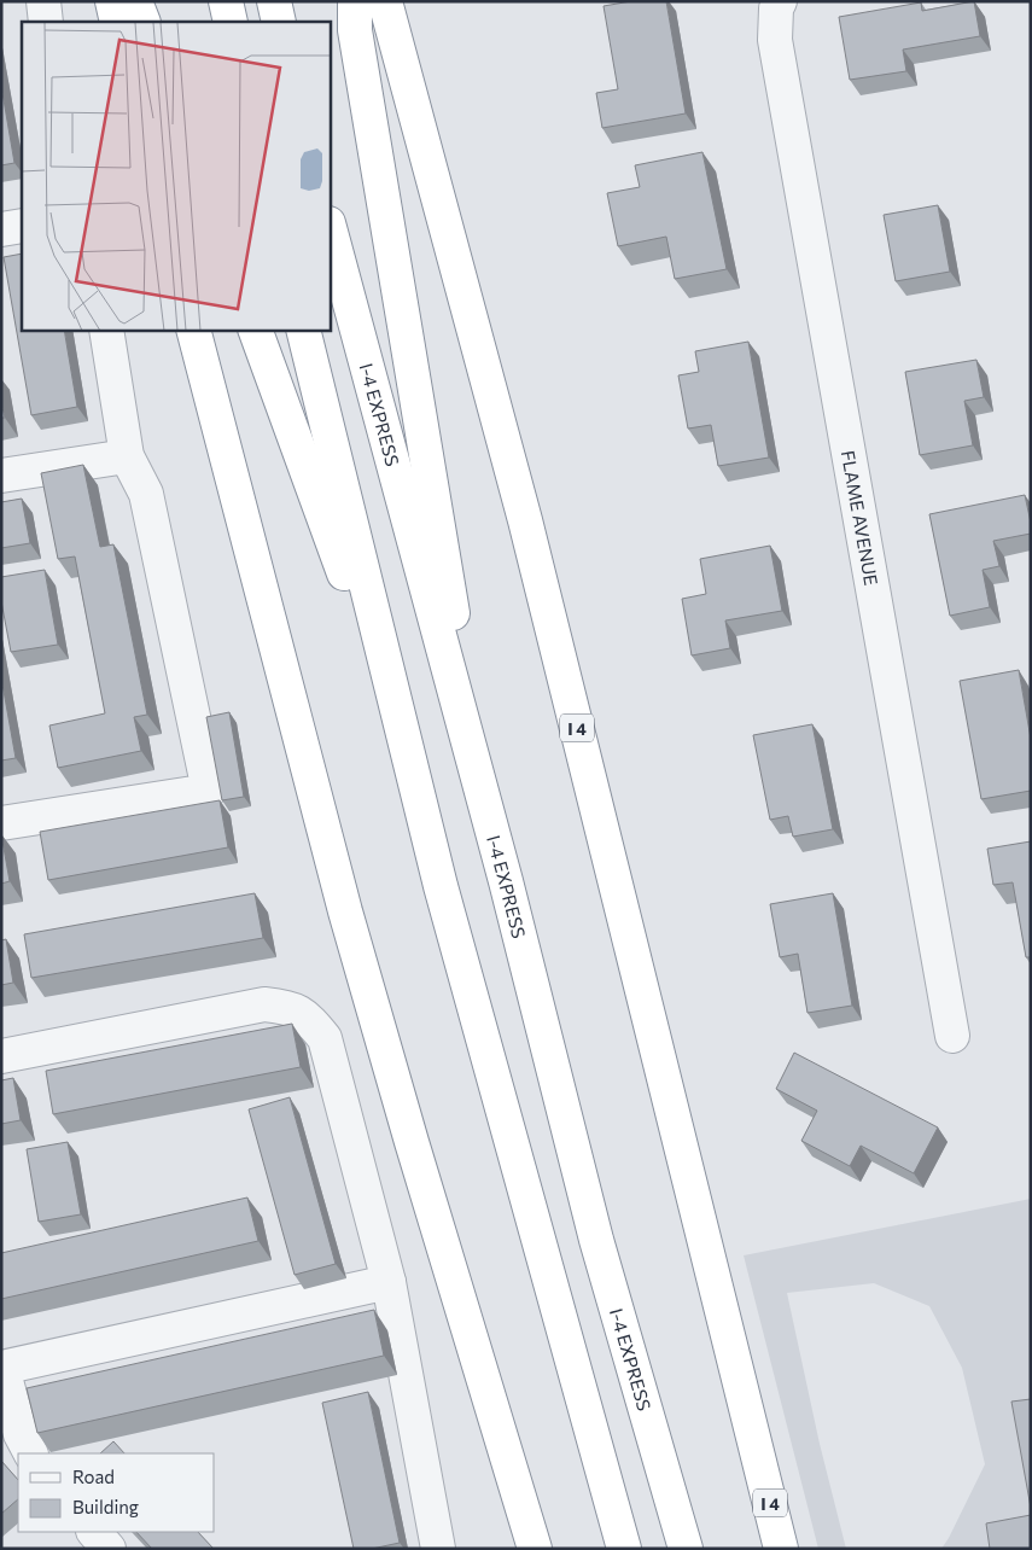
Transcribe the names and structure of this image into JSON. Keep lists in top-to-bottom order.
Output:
{
  "streets": {
    "highway": ["I-4 EXPRESS", "I 4"],
    "street": ["FLAME AVENUE"]
  },
  "legend": ["Road", "Building"]
}
